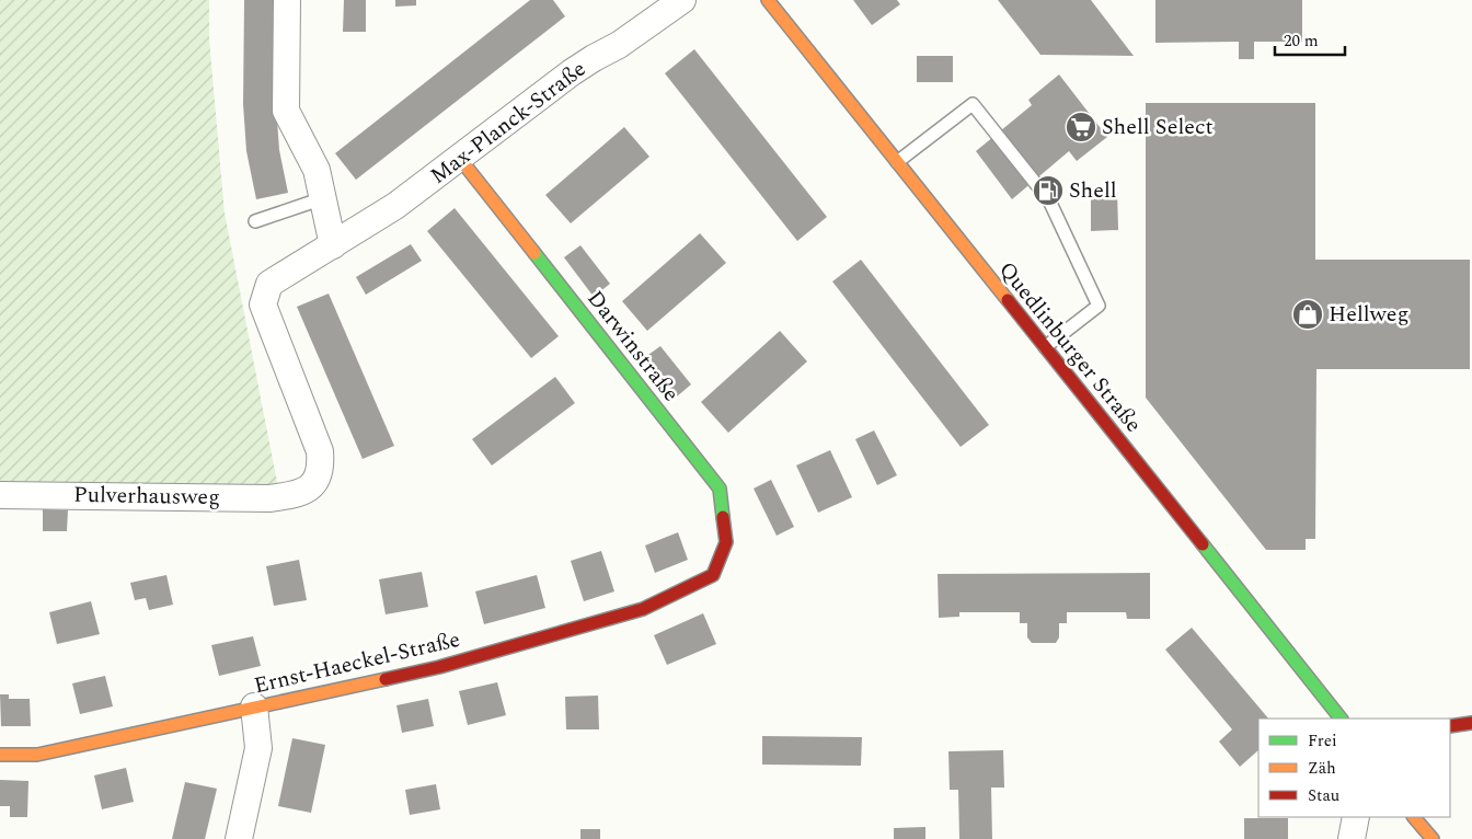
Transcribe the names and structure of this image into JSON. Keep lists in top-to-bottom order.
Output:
{
  "streets": {
    "street": [
      "Max-Planck-Straße",
      "Darwinstraße",
      "Quedlinburger Straße",
      "Pulverhausweg",
      "Ernst-Haeckel-Straße"
    ]
  },
  "crossings": [
    ["Max-Planck-Straße", "Darwinstraße"],
    ["Max-Planck-Straße", "Pulverhausweg"],
    ["Darwinstraße", "Ernst-Haeckel-Straße"]
  ],
  "places": {
    "supermarket": ["Shell Select"],
    "fuel station": ["Shell"],
    "shop": ["Hellweg"]
  },
  "legend": ["Frei", "Zäh", "Stau"],
  "scale_bar": "20 m"
}
